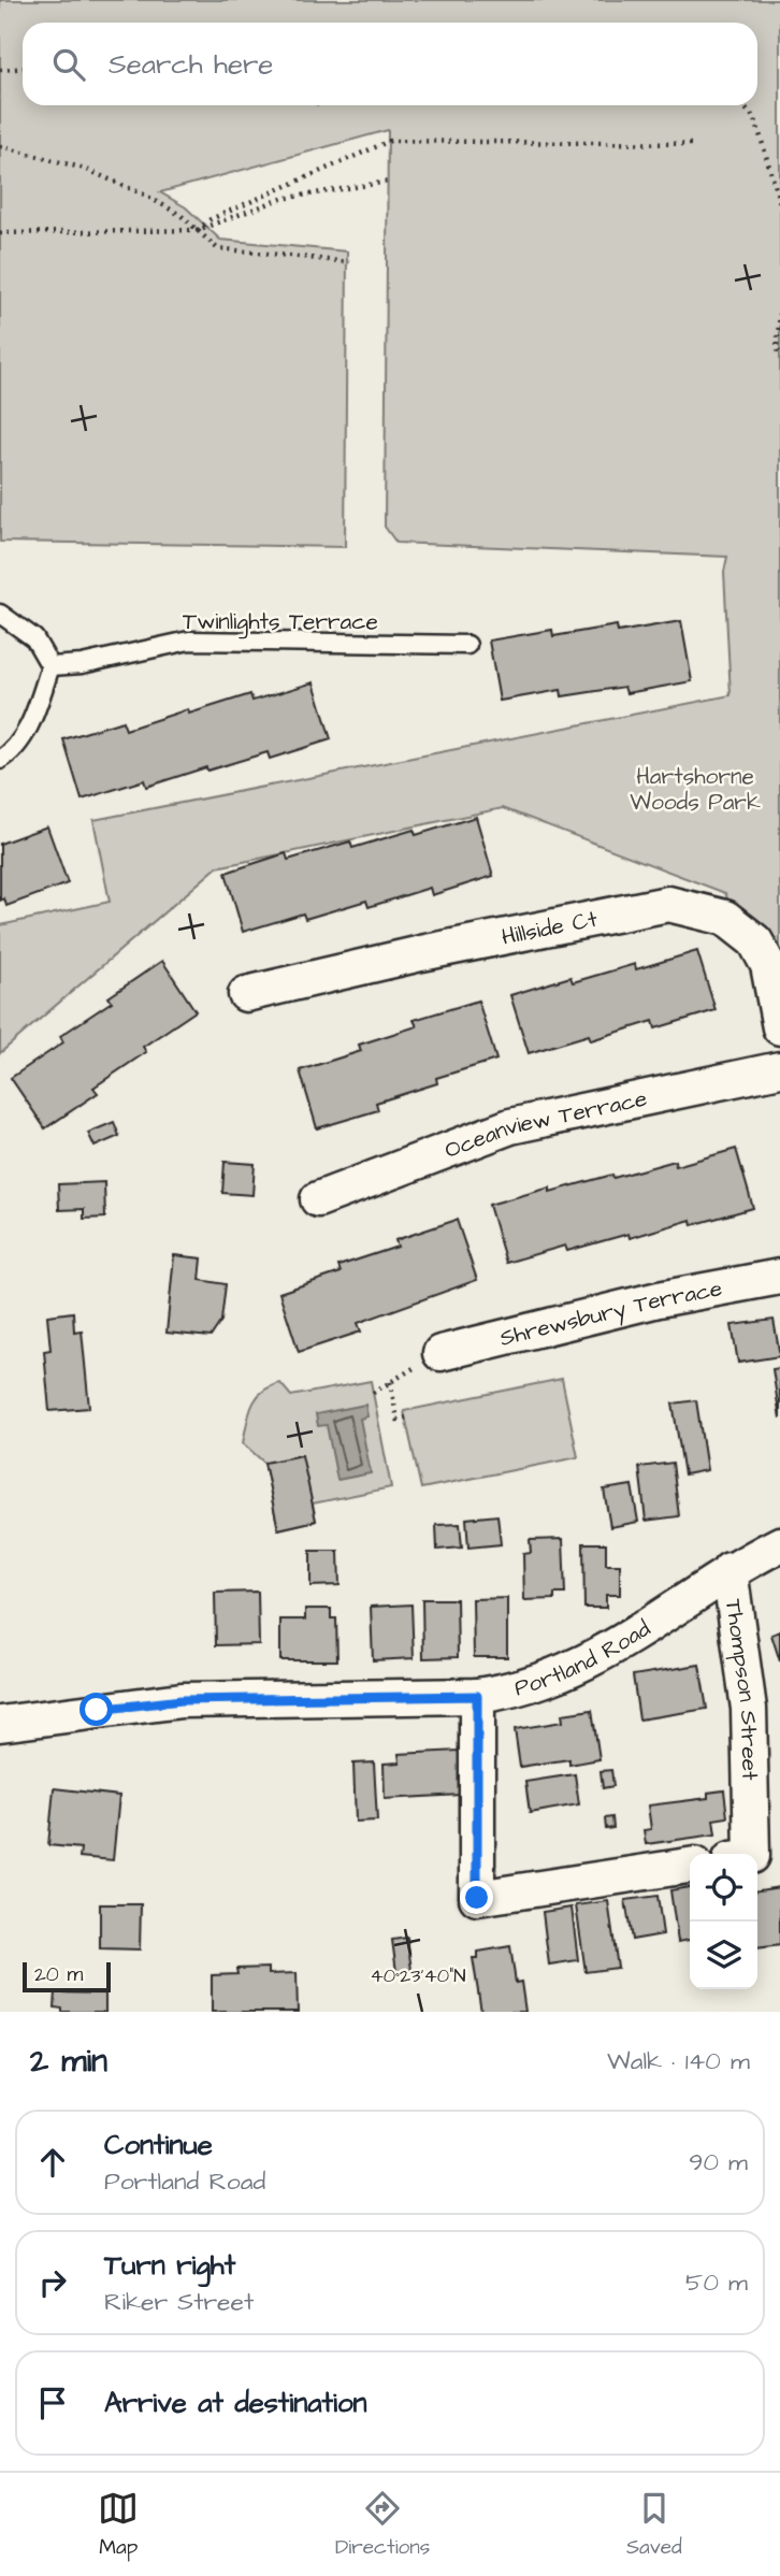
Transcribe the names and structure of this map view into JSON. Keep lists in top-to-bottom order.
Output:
{
  "streets": {
    "street": [
      "Hillside Ct",
      "Oceanview Terrace",
      "Shrewsbury Terrace",
      "Portland Road",
      "Thompson Street"
    ],
    "lane": ["Twinlights Terrace"]
  },
  "crossings": [
    ["Portland Road", "Thompson Street"]
  ],
  "parks": ["Hartshorne Woods Park"],
  "scale_bar": "20 m",
  "page": {
    "search": "Search here",
    "scale": "20 m",
    "heading": ["2 min", "Walk · 140 m"],
    "list": [
      ["Continue", "Portland Road", "90 m"],
      ["Turn right", "Riker Street", "50 m"],
      "Arrive at destination"
    ],
    "nav": ["Map", "Directions", "Saved"]
  },
  "coordinates": ["40°23'40\"N"]
}
